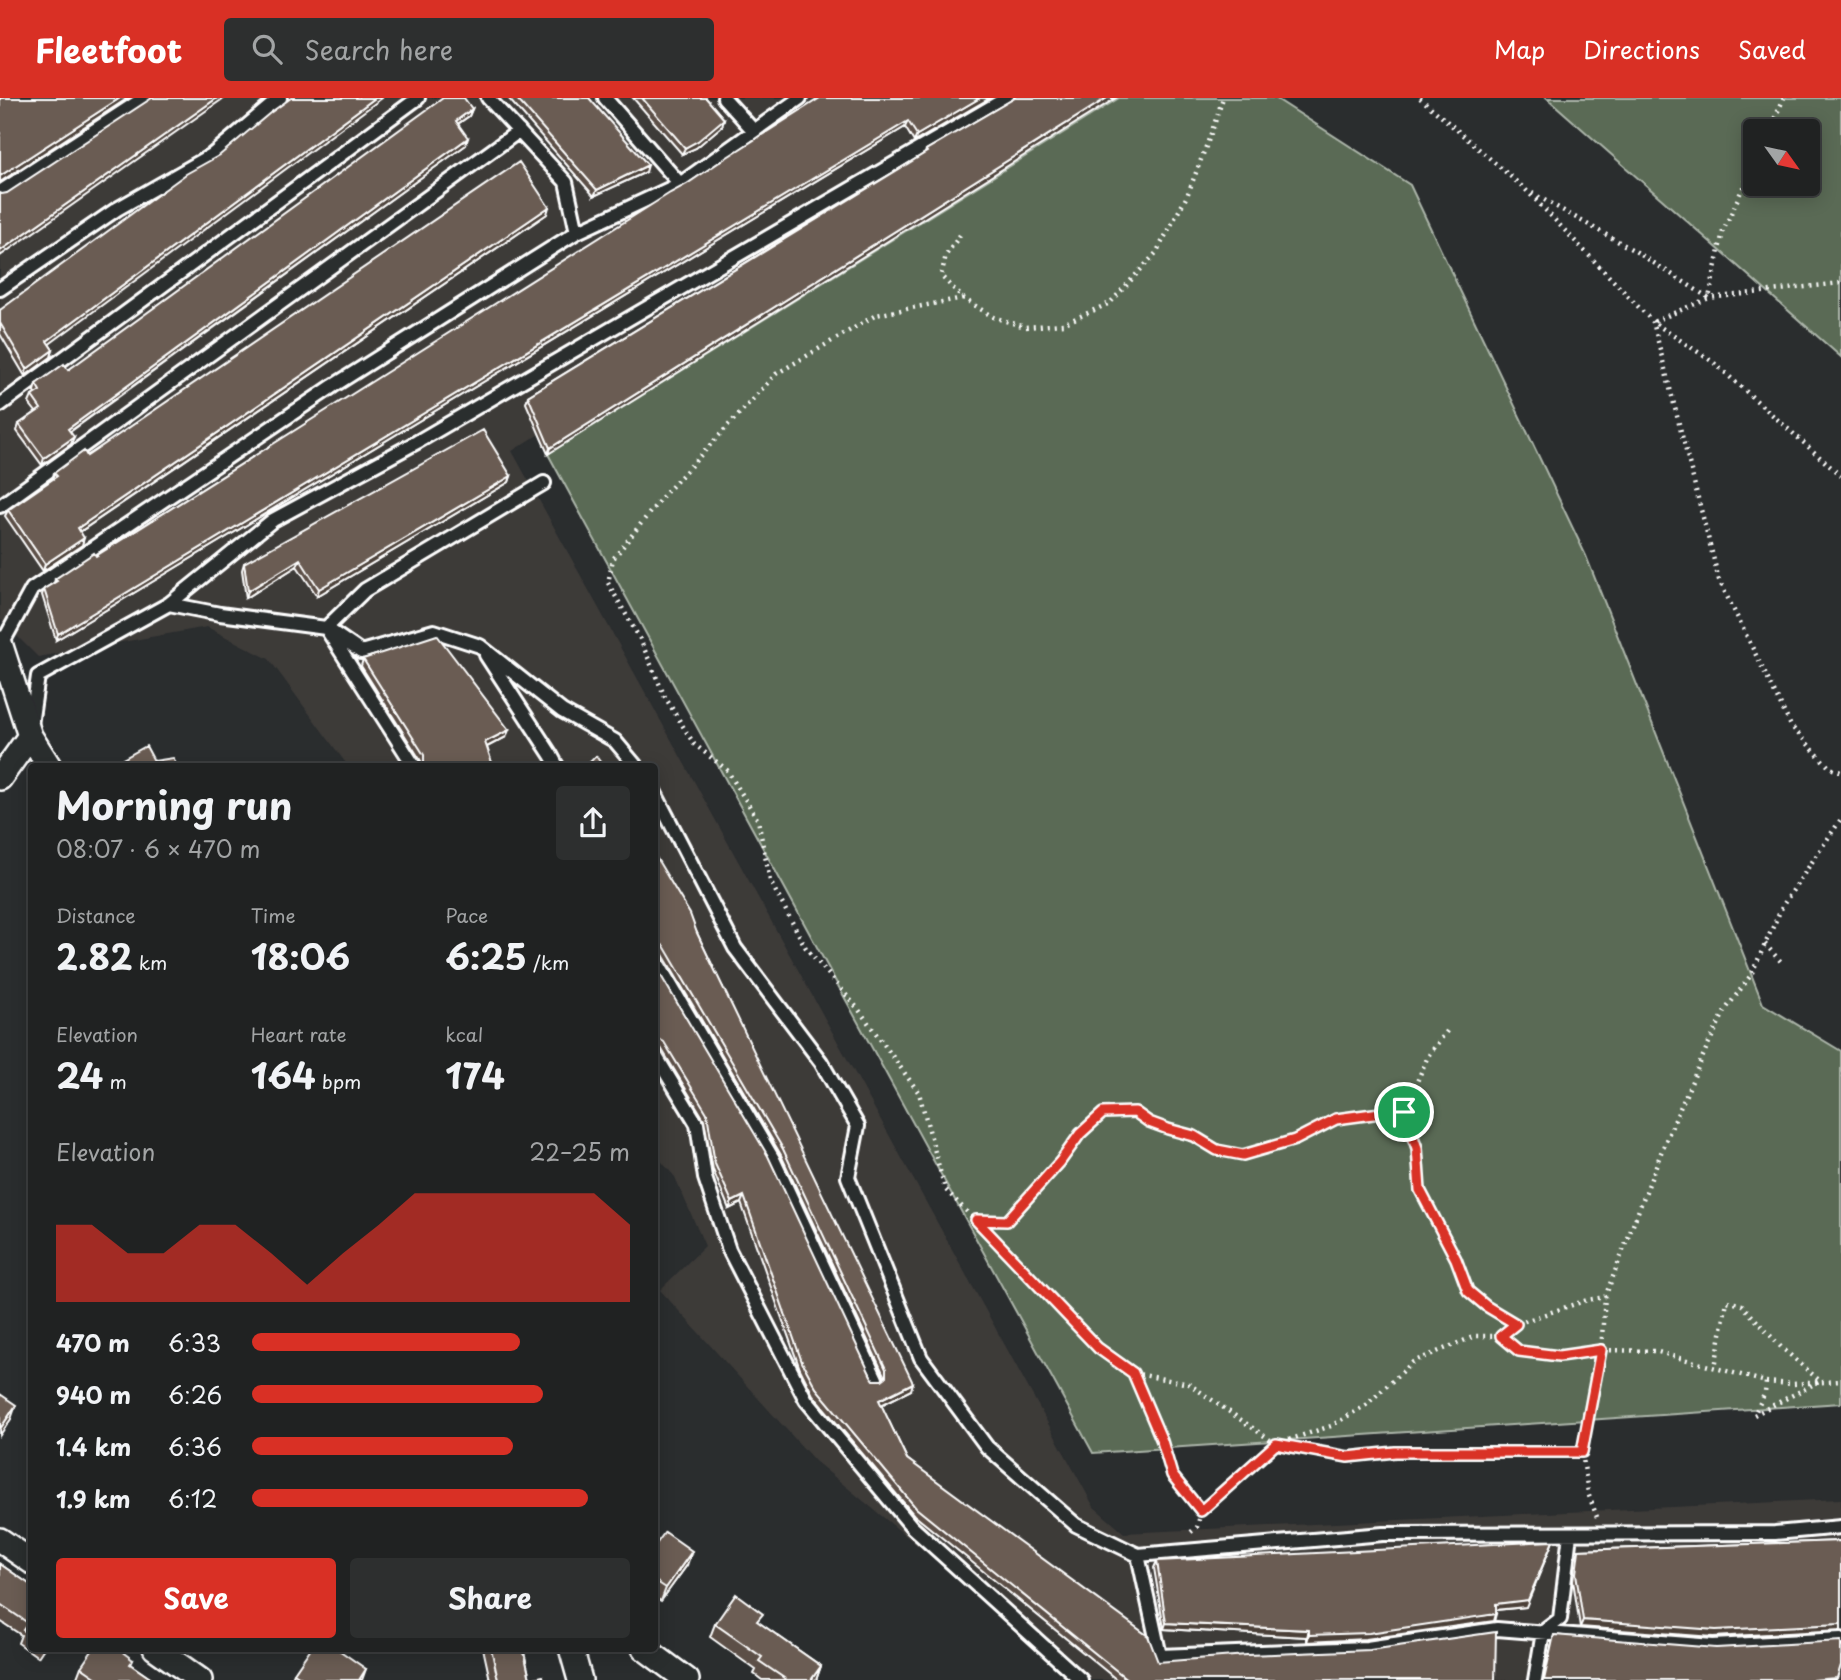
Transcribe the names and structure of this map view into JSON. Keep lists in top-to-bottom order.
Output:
{
  "north": "bottom right",
  "page": {
    "header": "Fleetfoot",
    "search": "Search here",
    "nav": ["Map", "Directions", "Saved"],
    "heading": ["Morning run", "08:07 · 6 × 470 m"],
    "stats": [
      ["Distance", "2.82 km"],
      ["Time", "18:06"],
      ["Pace", "6:25 /km"],
      ["Elevation", "24 m"],
      ["Heart rate", "164 bpm"],
      ["kcal", "174"]
    ],
    "chart": ["Elevation", "22–25 m"],
    "list": [
      {
        "name": "470 m",
        "note": "6:33"
      },
      {
        "name": "940 m",
        "note": "6:26"
      },
      {
        "name": "1.4 km",
        "note": "6:36"
      },
      {
        "name": "1.9 km",
        "note": "6:12"
      }
    ],
    "buttons": ["Save", "Share"]
  }
}
